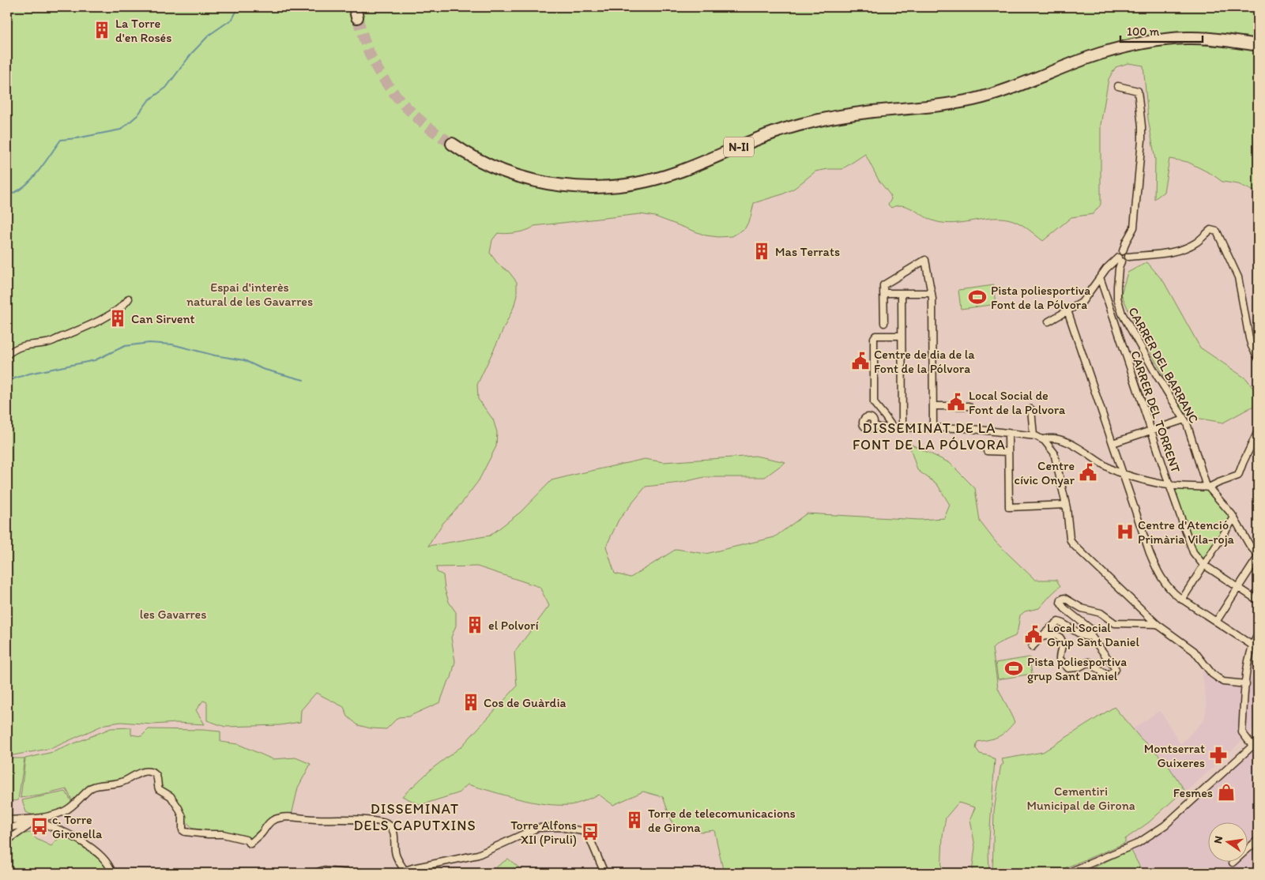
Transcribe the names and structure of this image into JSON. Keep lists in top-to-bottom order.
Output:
{
  "streets": {
    "highway": ["N-II"],
    "street": ["CARRER DEL BARRANC", "CARRER DEL TORRENT"]
  },
  "districts": ["DISSEMINAT DE LA FONT DE LA PÓLVORA", "DISSEMINAT DELS CAPUTXINS"],
  "parks": ["Espai d'interès natural de les Gavarres", "les Gavarres", "Cementiri Municipal de Girona"],
  "places": {
    "building": [
      "La Torre d'en Rosés",
      "Mas Terrats",
      "Can Sirvent",
      "el Polvorí",
      "Cos de Guàrdia",
      "Torre de telecomunicacions de Girona"
    ],
    "sports": ["Pista poliesportiva Font de la Pólvora", "Pista poliesportiva grup Sant Daniel"],
    "public building": [
      "Centre de dia de la Font de la Pólvora",
      "Local Social de Font de la Polvora",
      "Centre cívic Onyar",
      "Local Social Grup Sant Daniel"
    ],
    "hospital": ["Centre d'Atenció Primària Vila-roja"],
    "pharmacy": ["Montserrat Guixeres"],
    "shop": ["Fesmes"],
    "bus stop": ["c. Torre Gironella", "Torre Alfons XII (Piruli)"]
  },
  "scale_bar": "100 m",
  "north": "left"
}
